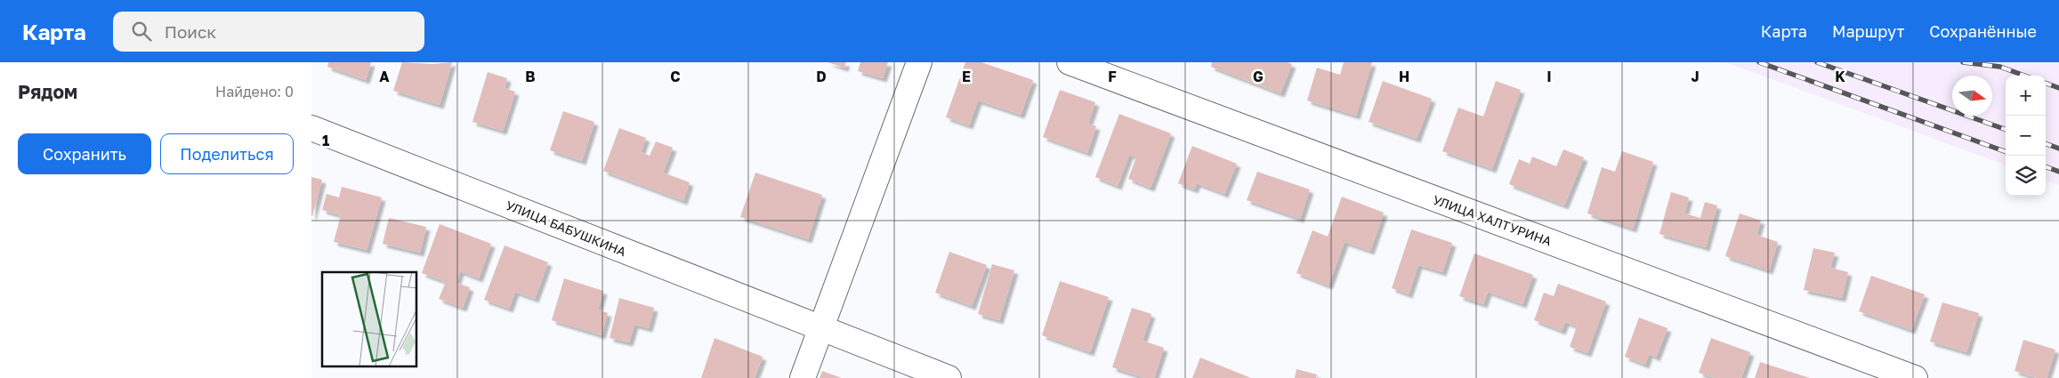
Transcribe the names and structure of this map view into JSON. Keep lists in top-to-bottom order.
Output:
{
  "streets": {
    "street": ["УЛИЦА ХАЛТУРИНА", "УЛИЦА БАБУШКИНА"]
  },
  "north": "right",
  "page": {
    "header": "Карта",
    "search": "Поиск",
    "nav": ["Карта", "Маршрут", "Сохранённые"],
    "heading": ["Рядом", "Найдено: 0"],
    "map_buttons": ["+", "−"],
    "buttons": ["Сохранить", "Поделиться"]
  },
  "grid": {
    "columns": [
      "A",
      "B",
      "C",
      "D",
      "E",
      "F",
      "G",
      "H",
      "I",
      "J",
      "K"
    ],
    "rows": ["1"]
  }
}
